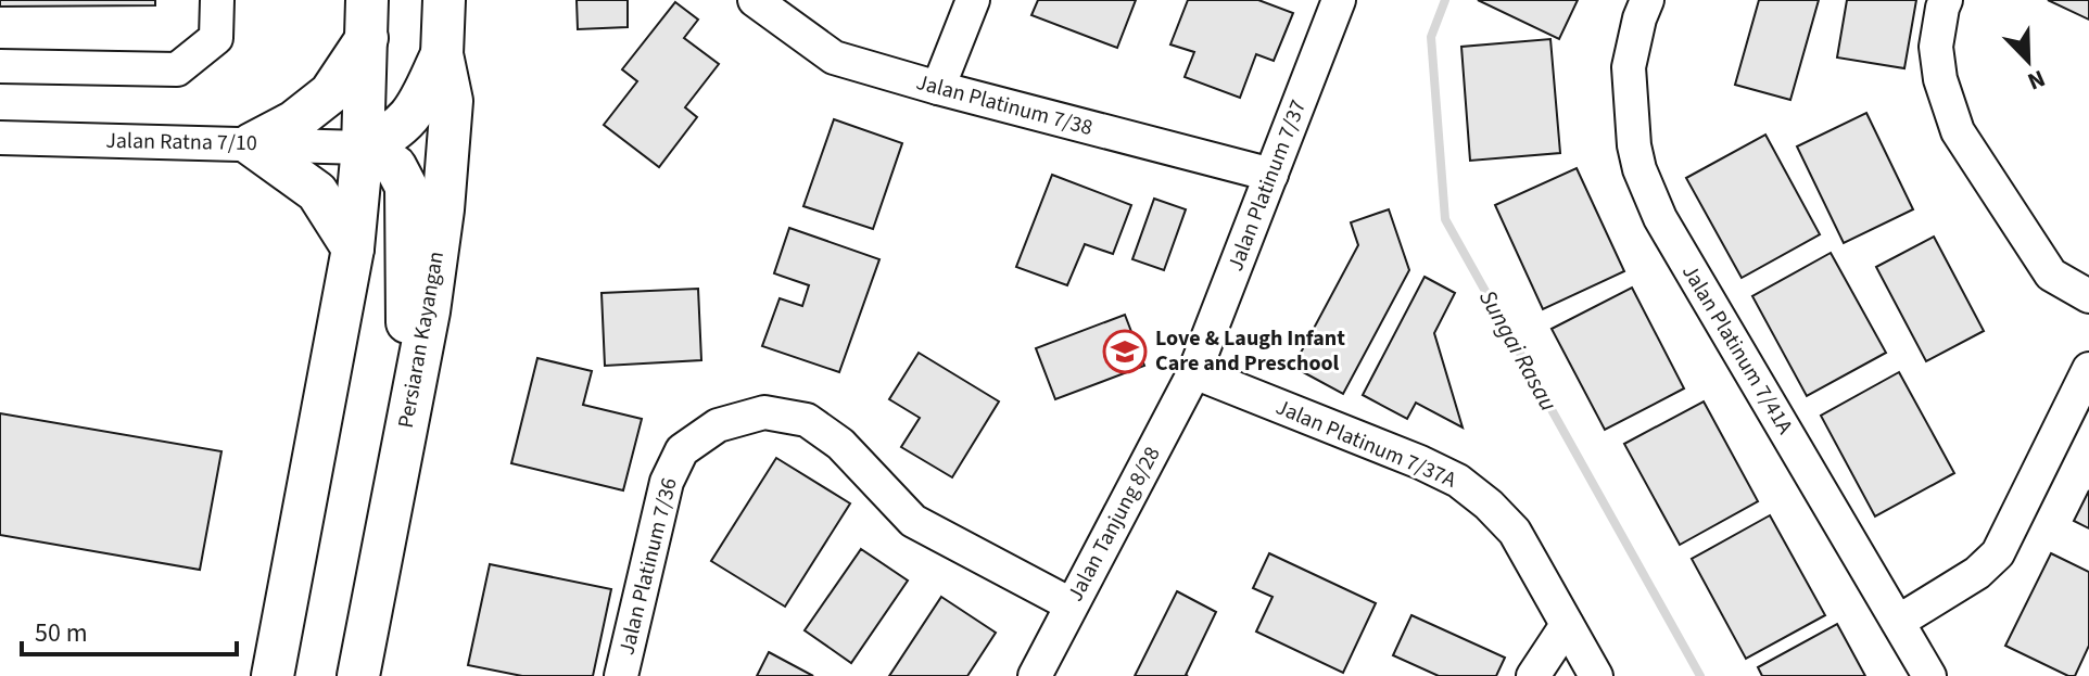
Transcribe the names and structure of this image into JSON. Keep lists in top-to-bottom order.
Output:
{
  "streets": {
    "main road": ["Persiaran Kayangan"],
    "street": [
      "Jalan Platinum 7/38",
      "Jalan Ratna 7/10",
      "Jalan Platinum 7/37",
      "Jalan Platinum 7/41A",
      "Jalan Platinum 7/37A",
      "Jalan Tanjung 8/28",
      "Jalan Platinum 7/36"
    ]
  },
  "crossings": [
    ["Jalan Platinum 7/38", "Jalan Platinum 7/37"],
    ["Jalan Platinum 7/37", "Jalan Platinum 7/37A"],
    ["Jalan Platinum 7/37", "Jalan Tanjung 8/28"],
    ["Jalan Platinum 7/37A", "Jalan Tanjung 8/28"],
    ["Jalan Tanjung 8/28", "Jalan Platinum 7/36"]
  ],
  "water": ["Sungai Rasau"],
  "places": {
    "school or university": ["Love & Laugh Infant Care and Preschool"]
  },
  "scale_bar": "50 m",
  "north": "bottom right"
}
